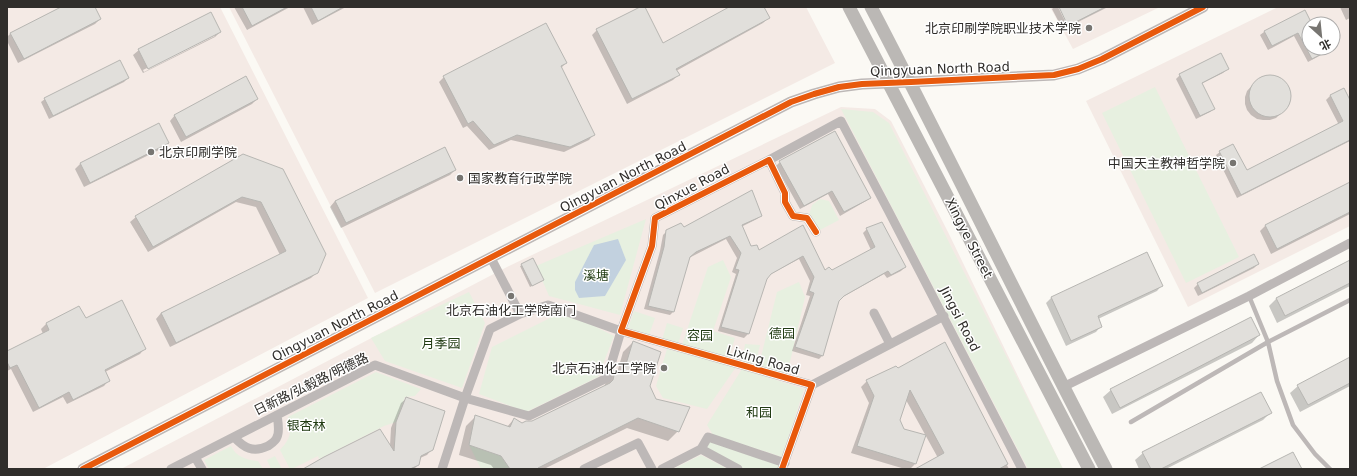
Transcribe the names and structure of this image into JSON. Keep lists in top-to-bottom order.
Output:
{
  "streets": {
    "main road": ["Xingye Street"],
    "street": [
      "Qingyuan North Road",
      "Qinxue Road",
      "Jingsi Road",
      "Lixing Road",
      "日新路/弘毅路/明德路"
    ]
  },
  "crossings": [
    ["Qingyuan North Road", "Xingye Street"],
    ["Qinxue Road", "Jingsi Road"],
    ["Qinxue Road", "Lixing Road"],
    ["Qinxue Road", "日新路/弘毅路/明德路"],
    ["Lixing Road", "日新路/弘毅路/明德路"]
  ],
  "parks": [
    "溪塘",
    "德园",
    "容园",
    "月季园",
    "和园",
    "银杏林"
  ],
  "places": [
    "北京印刷学院职业技术学院",
    "北京印刷学院",
    "中国天主教神哲学院",
    "国家教育行政学院",
    "北京石油化工学院南门",
    "北京石油化工学院"
  ],
  "north": "bottom right"
}
